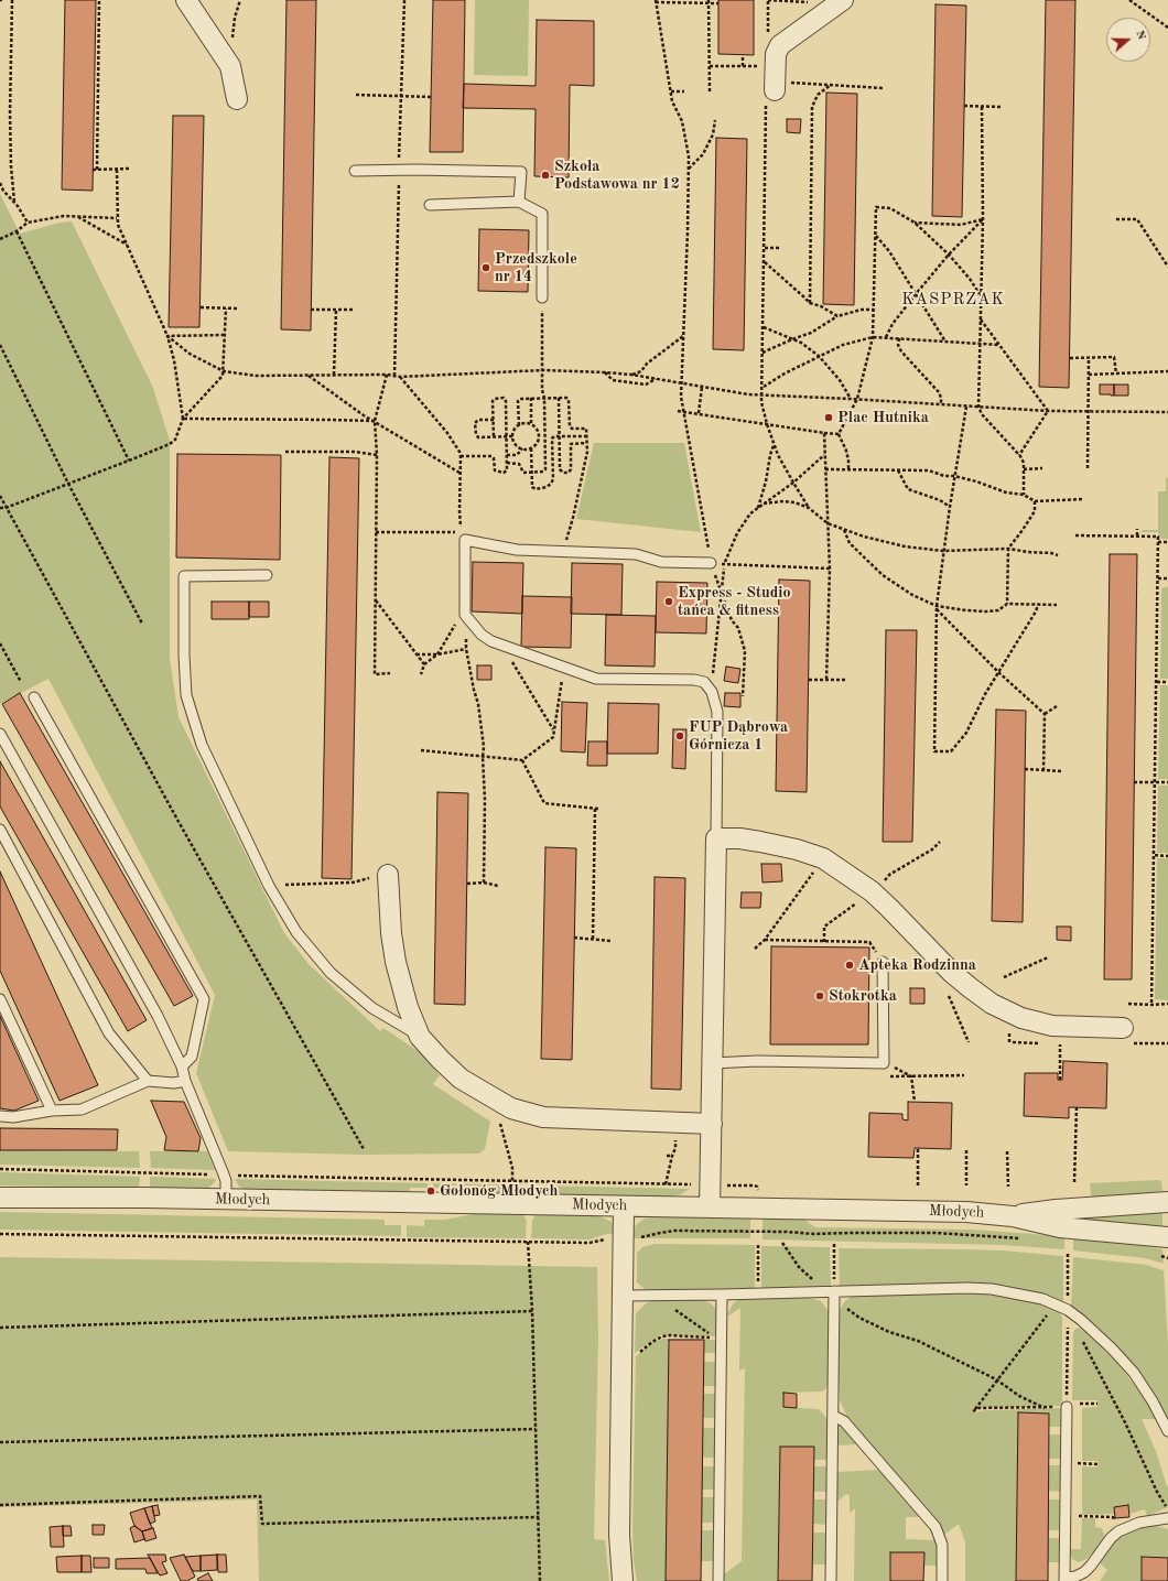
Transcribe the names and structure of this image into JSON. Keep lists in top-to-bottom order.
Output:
{
  "streets": {
    "street": ["Młodych"]
  },
  "districts": ["KASPRZAK"],
  "places": [
    "Szkoła Podstawowa nr 12",
    "Przedszkole nr 14",
    "Plac Hutnika",
    "Express - Studio tańca & fitness",
    "FUP Dąbrowa Górnicza 1",
    "Apteka Rodzinna",
    "Stokrotka",
    "Gołonóg Młodych"
  ],
  "north": "right"
}
